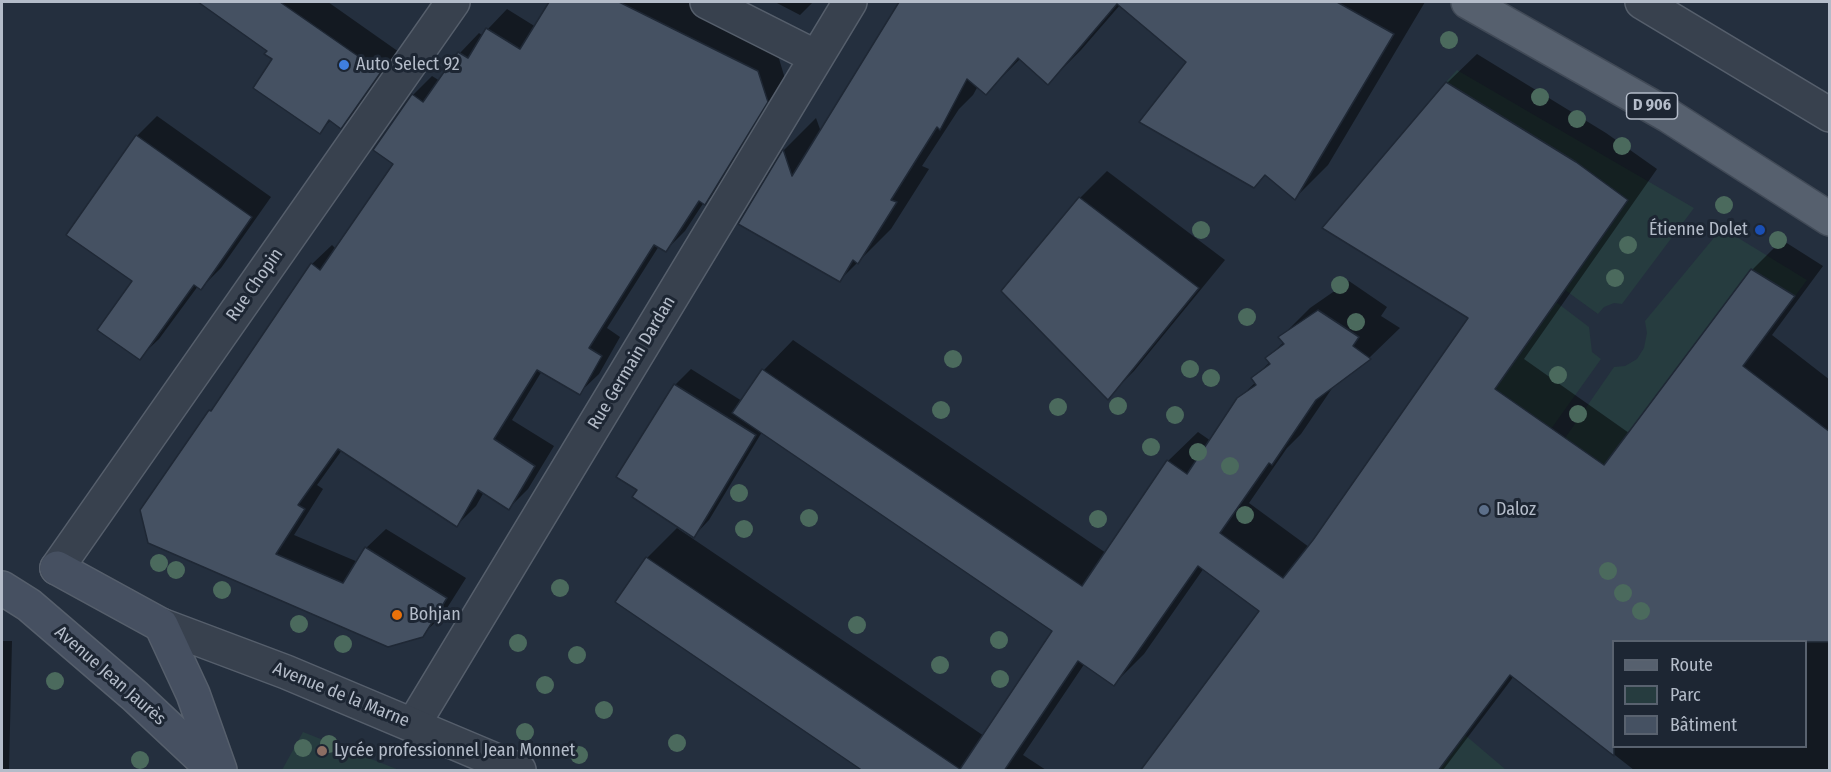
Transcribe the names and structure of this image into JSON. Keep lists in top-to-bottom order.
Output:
{
  "streets": {
    "main road": ["D 906", "Avenue Jean Jaurès"],
    "street": ["Rue Chopin", "Rue Germain Dardan", "Avenue de la Marne"]
  },
  "crossings": [
    ["Rue Germain Dardan", "Avenue de la Marne"]
  ],
  "places": [
    "Auto Select 92",
    "Étienne Dolet",
    "Daloz",
    "Bohjan",
    "Lycée professionnel Jean Monnet"
  ],
  "legend": ["Route", "Parc", "Bâtiment"]
}
